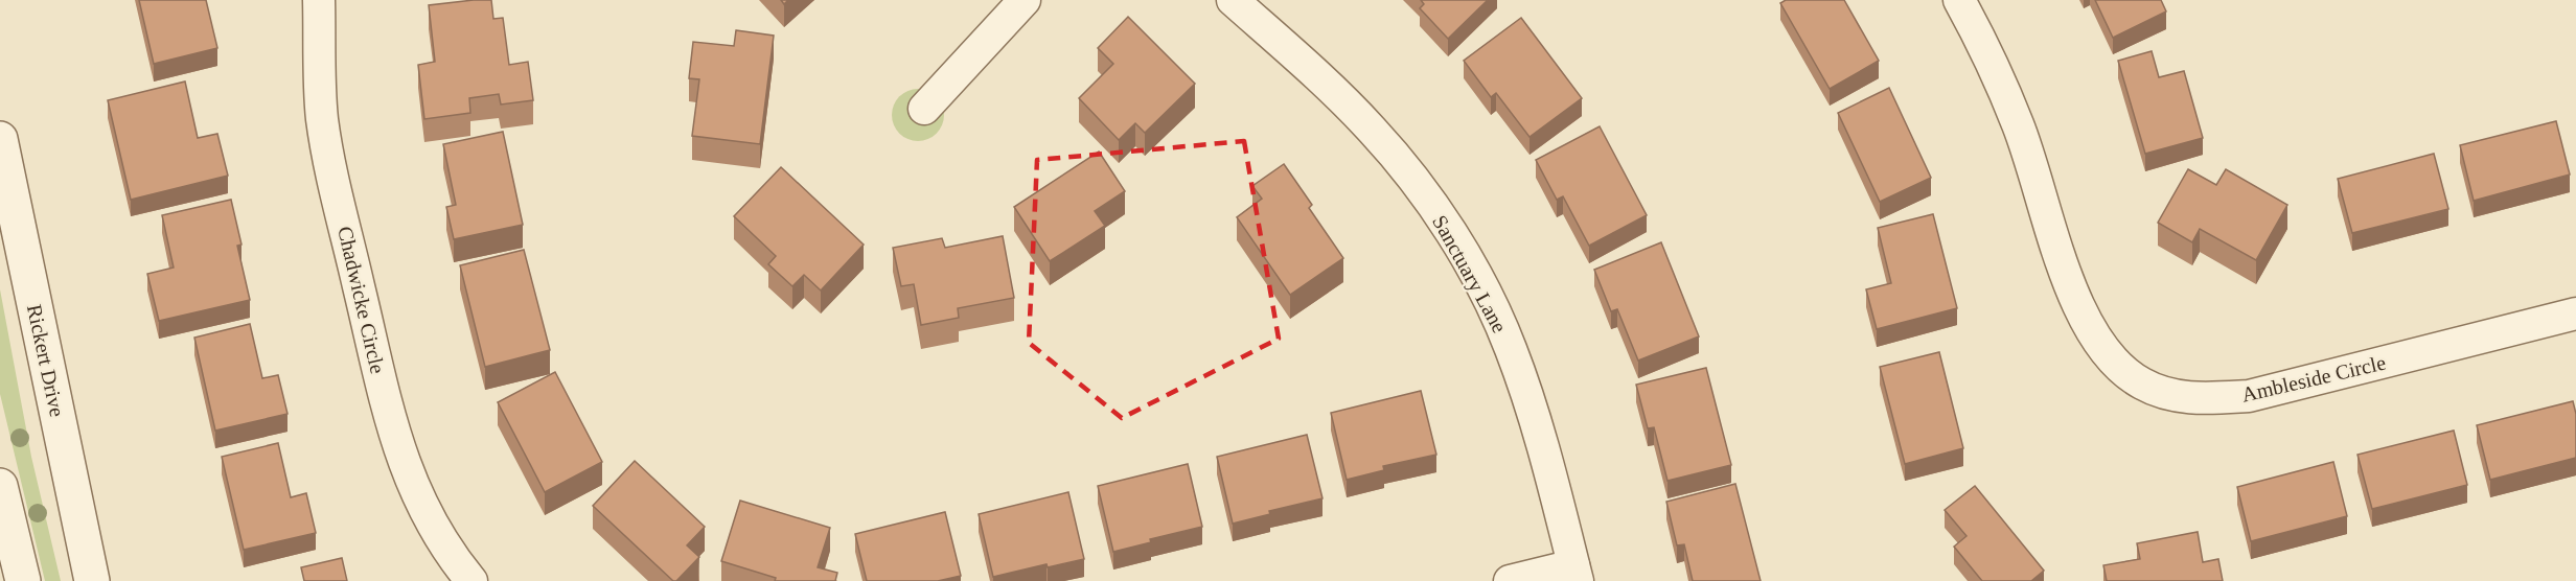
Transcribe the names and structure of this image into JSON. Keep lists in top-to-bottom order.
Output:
{
  "streets": {
    "street": [
      "Sanctuary Lane",
      "Chadwicke Circle",
      "Rickert Drive",
      "Ambleside Circle"
    ]
  }
}
